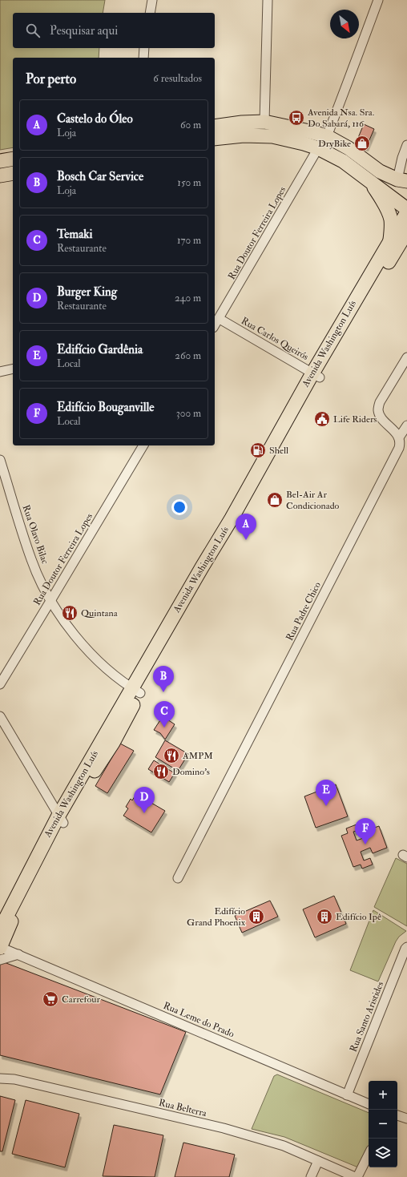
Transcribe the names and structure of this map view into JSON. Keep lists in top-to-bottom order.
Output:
{
  "streets": {
    "main road": ["Avenida Washington Luís"],
    "street": [
      "Rua Doutor Ferreira Lopes",
      "Rua Carlos Queirós",
      "Rua Olavo Bilac",
      "Rua Padre Chico",
      "Rua Santo Aristides",
      "Rua Leme do Prado",
      "Rua Belterra"
    ]
  },
  "crossings": [
    ["Rua Doutor Ferreira Lopes", "Rua Carlos Queirós"],
    ["Rua Doutor Ferreira Lopes", "Rua Olavo Bilac"],
    ["Rua Carlos Queirós", "Avenida Washington Luís"],
    ["Avenida Washington Luís", "Rua Olavo Bilac"],
    ["Avenida Washington Luís", "Rua Leme do Prado"],
    ["Rua Santo Aristides", "Rua Leme do Prado"]
  ],
  "places": {
    "bus stop": ["Avenida Nsa. Sra. Do Sabará, 116"],
    "shop": ["DryBike", "Bel-Air Ar Condicionado"],
    "public building": ["Life Riders"],
    "fuel station": ["Shell"],
    "restaurant": ["Quintana", "AMPM", "Domino's"],
    "building": ["Edifício Grand Phoenix", "Edifício Ipê"],
    "supermarket": ["Carrefour"]
  },
  "north": "bottom right",
  "page": {
    "search": "Pesquisar aqui",
    "heading": ["Por perto", "6 resultados"],
    "list": [
      {
        "mark": "A",
        "name": "Castelo do Óleo",
        "note": "Loja",
        "value": "60 m"
      },
      {
        "mark": "B",
        "name": "Bosch Car Service",
        "note": "Loja",
        "value": "150 m"
      },
      {
        "mark": "C",
        "name": "Temaki",
        "note": "Restaurante",
        "value": "170 m"
      },
      {
        "mark": "D",
        "name": "Burger King",
        "note": "Restaurante",
        "value": "240 m"
      },
      {
        "mark": "E",
        "name": "Edifício Gardênia",
        "note": "Local",
        "value": "260 m"
      },
      {
        "mark": "F",
        "name": "Edifício Bouganville",
        "note": "Local",
        "value": "300 m"
      }
    ],
    "pins": [
      "A",
      "B",
      "C",
      "E",
      "D",
      "F"
    ],
    "map_buttons": ["+", "−"]
  }
}
